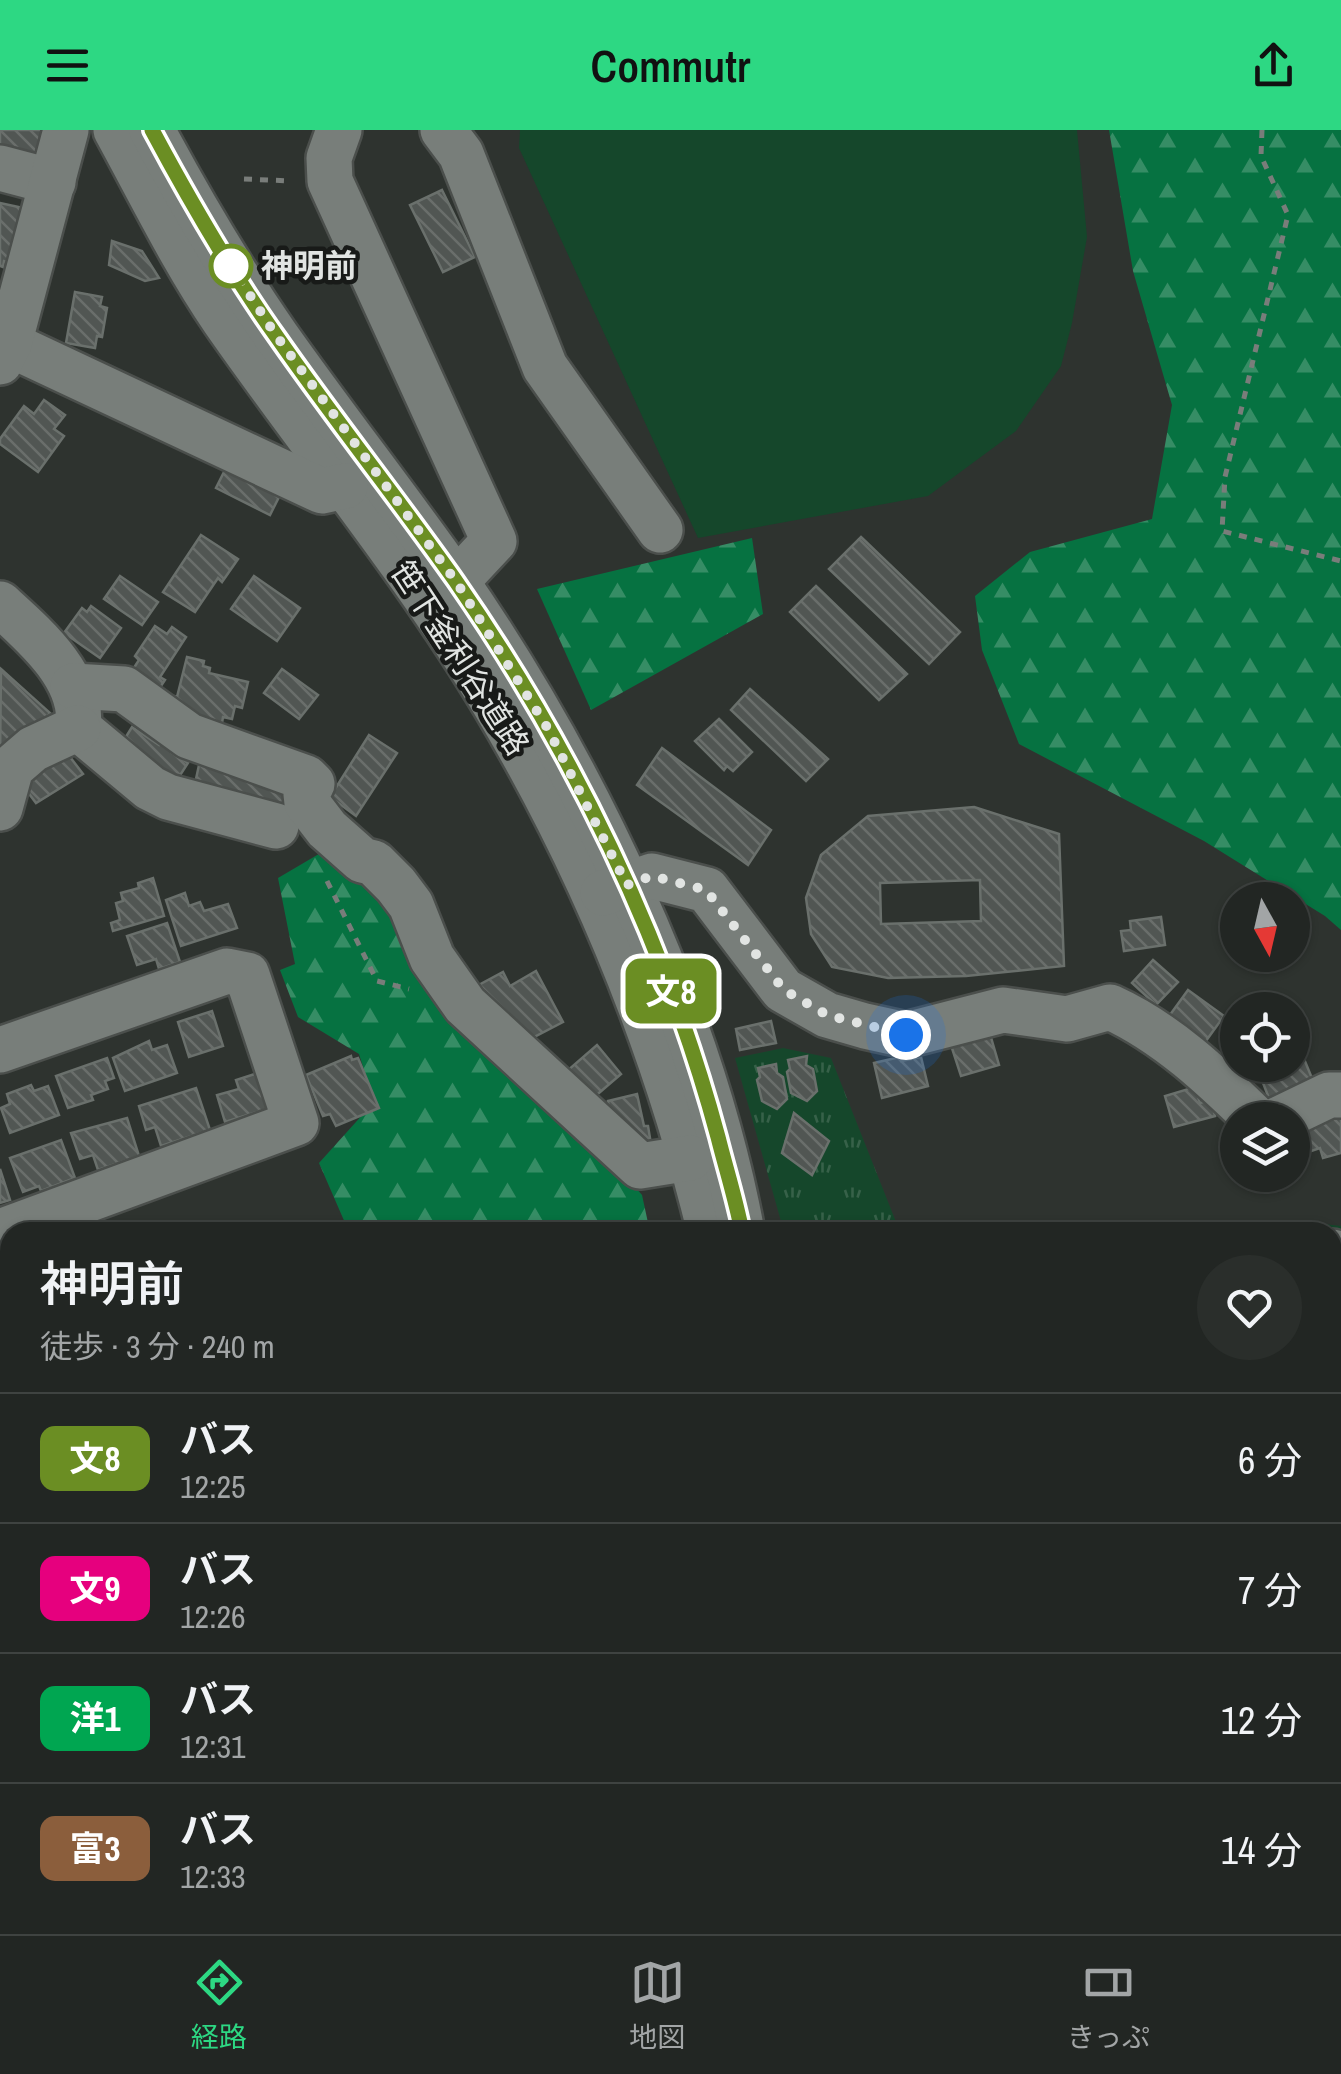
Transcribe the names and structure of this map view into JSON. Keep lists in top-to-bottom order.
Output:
{
  "streets": {
    "street": ["笹下釜利谷道路"]
  },
  "places": ["神明前"],
  "lines": ["bus line 文8"],
  "north": "bottom",
  "page": {
    "header": "Commutr",
    "on_map": "文8",
    "heading": ["神明前", "徒歩 · 3 分 · 240 m"],
    "list": [
      {
        "mark": "文8",
        "name": "バス",
        "note": "12:25",
        "value": "6 分"
      },
      {
        "mark": "文9",
        "name": "バス",
        "note": "12:26",
        "value": "7 分"
      },
      {
        "mark": "洋1",
        "name": "バス",
        "note": "12:31",
        "value": "12 分"
      },
      {
        "mark": "富3",
        "name": "バス",
        "note": "12:33",
        "value": "14 分"
      }
    ],
    "tabs": ["経路", "地図", "きっぷ"]
  }
}
